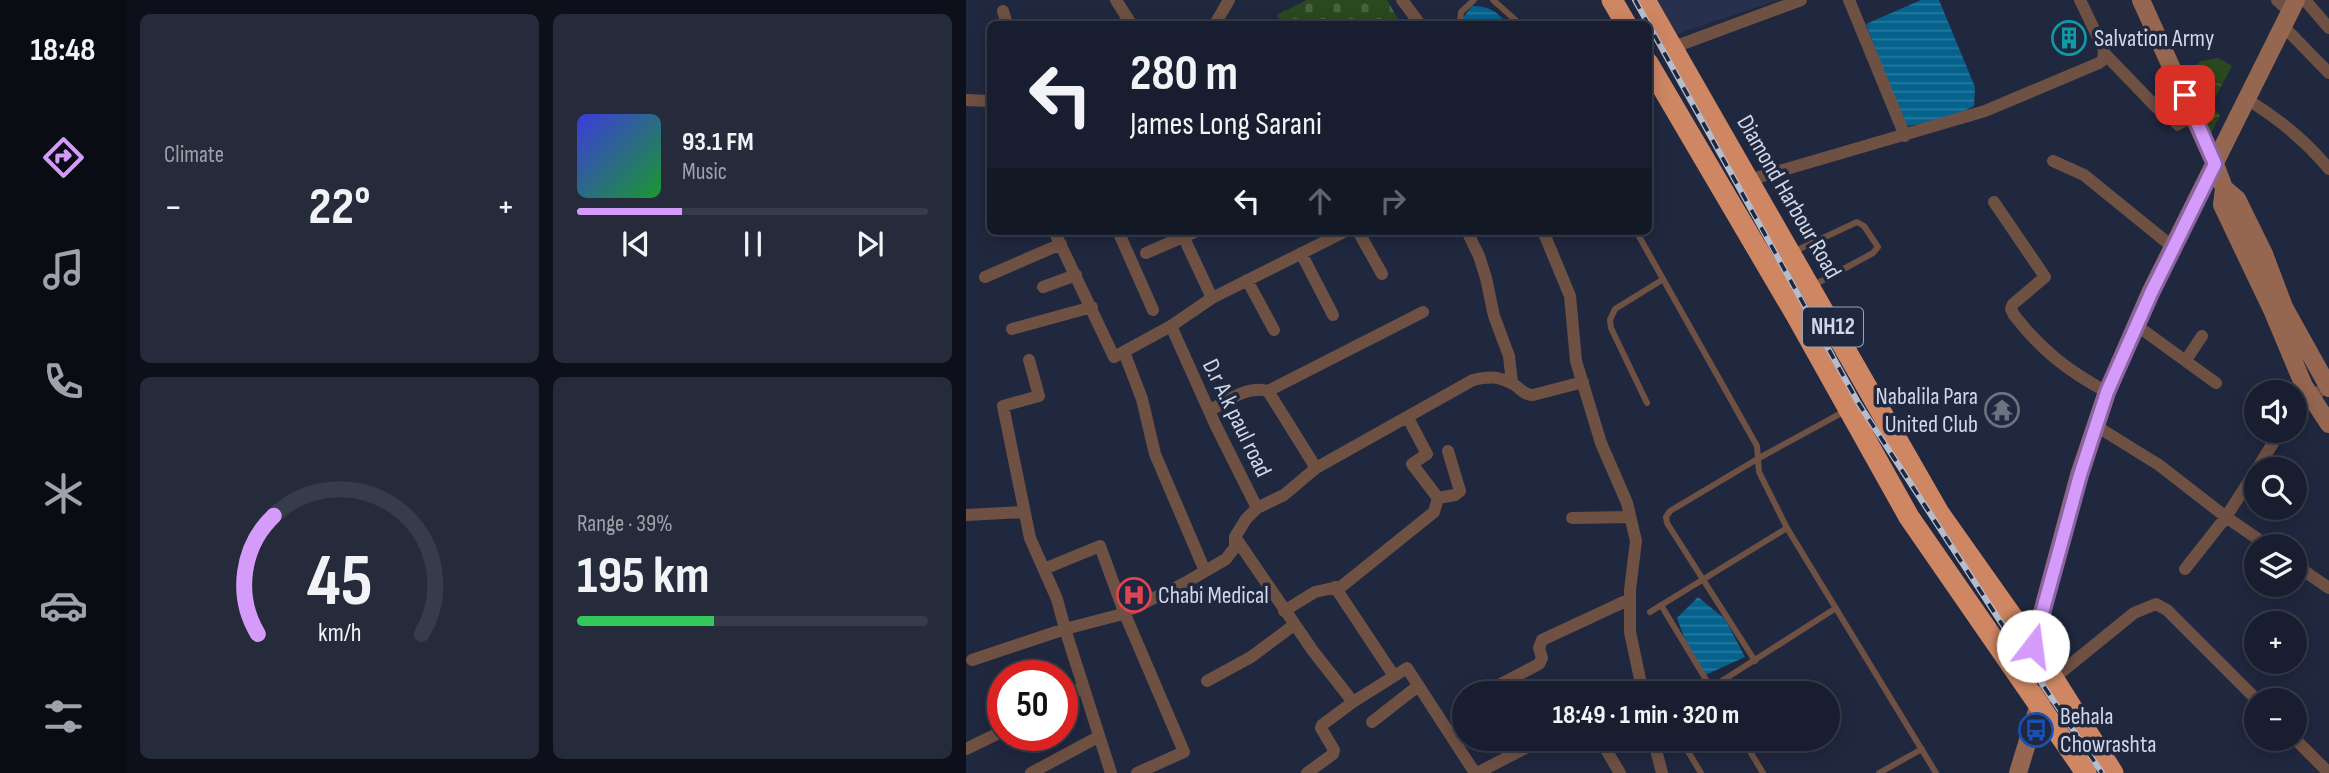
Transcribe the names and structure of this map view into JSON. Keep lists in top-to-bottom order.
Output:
{
  "streets": {
    "highway": ["Diamond Harbour Road", "NH12"],
    "street": ["D.r A.k paul road"]
  },
  "places": {
    "building": ["Salvation Army"],
    "temple": ["Nabalila Para United Club"],
    "hospital": ["Chabi Medical"],
    "bus stop": ["Behala Chowrashta"]
  },
  "page": {
    "tabs": "18:48",
    "tile": [
      "Climate",
      ["Range · 39%", "195 km"]
    ],
    "turn": ["280 m", "James Long Sarani"],
    "song": ["93.1 FM", "Music"],
    "heat": ["−", "22°", "+"],
    "map_buttons": ["+", "−"],
    "limit": "50",
    "trip": "18:49 · 1 min · 320 m",
    "gauge": ["45", "km/h"]
  }
}
